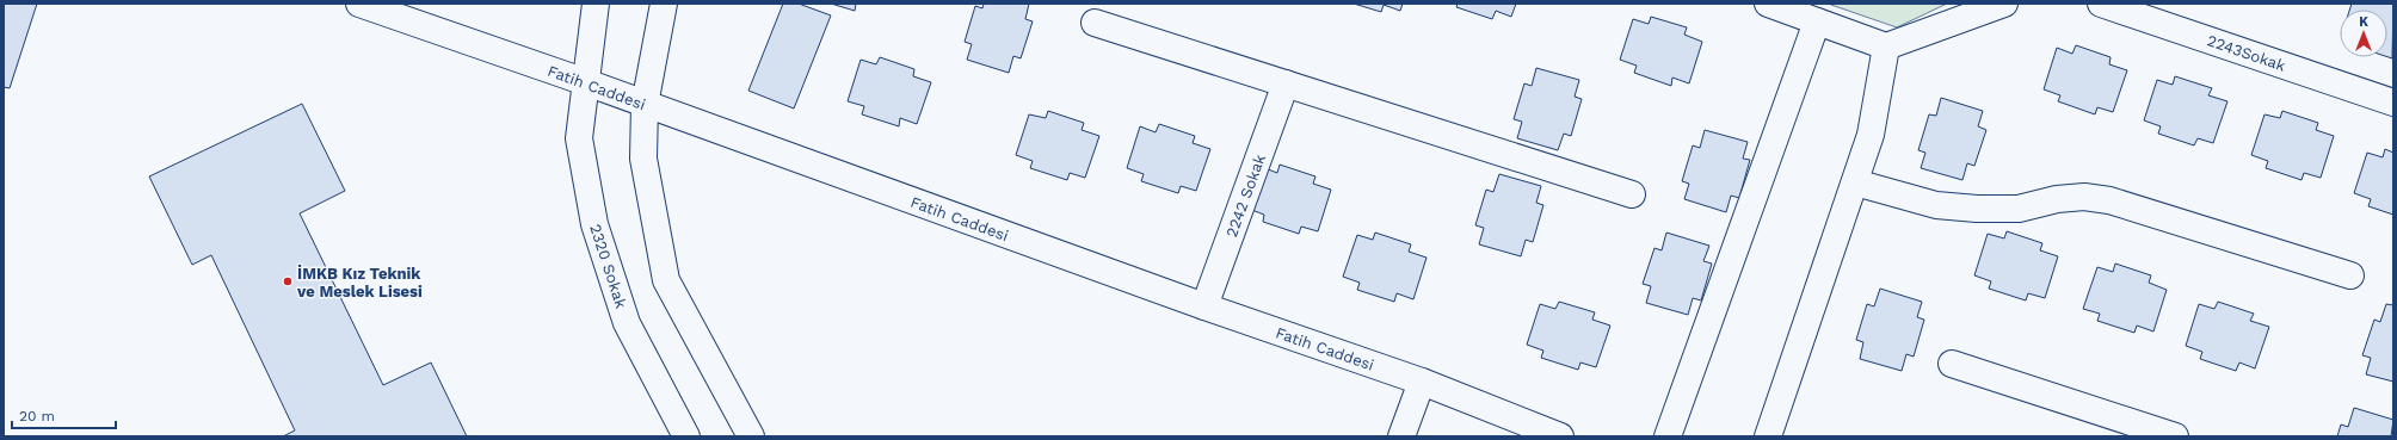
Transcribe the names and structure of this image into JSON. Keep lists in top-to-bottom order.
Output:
{
  "streets": {
    "street": [
      "2243Sokak",
      "Fatih Caddesi",
      "2242 Sokak",
      "2320 Sokak"
    ]
  },
  "crossings": [
    ["Fatih Caddesi", "2242 Sokak"],
    ["Fatih Caddesi", "2320 Sokak"]
  ],
  "places": ["İMKB Kız Teknik ve Meslek Lisesi"],
  "scale_bar": "20 m",
  "north": "top"
}
